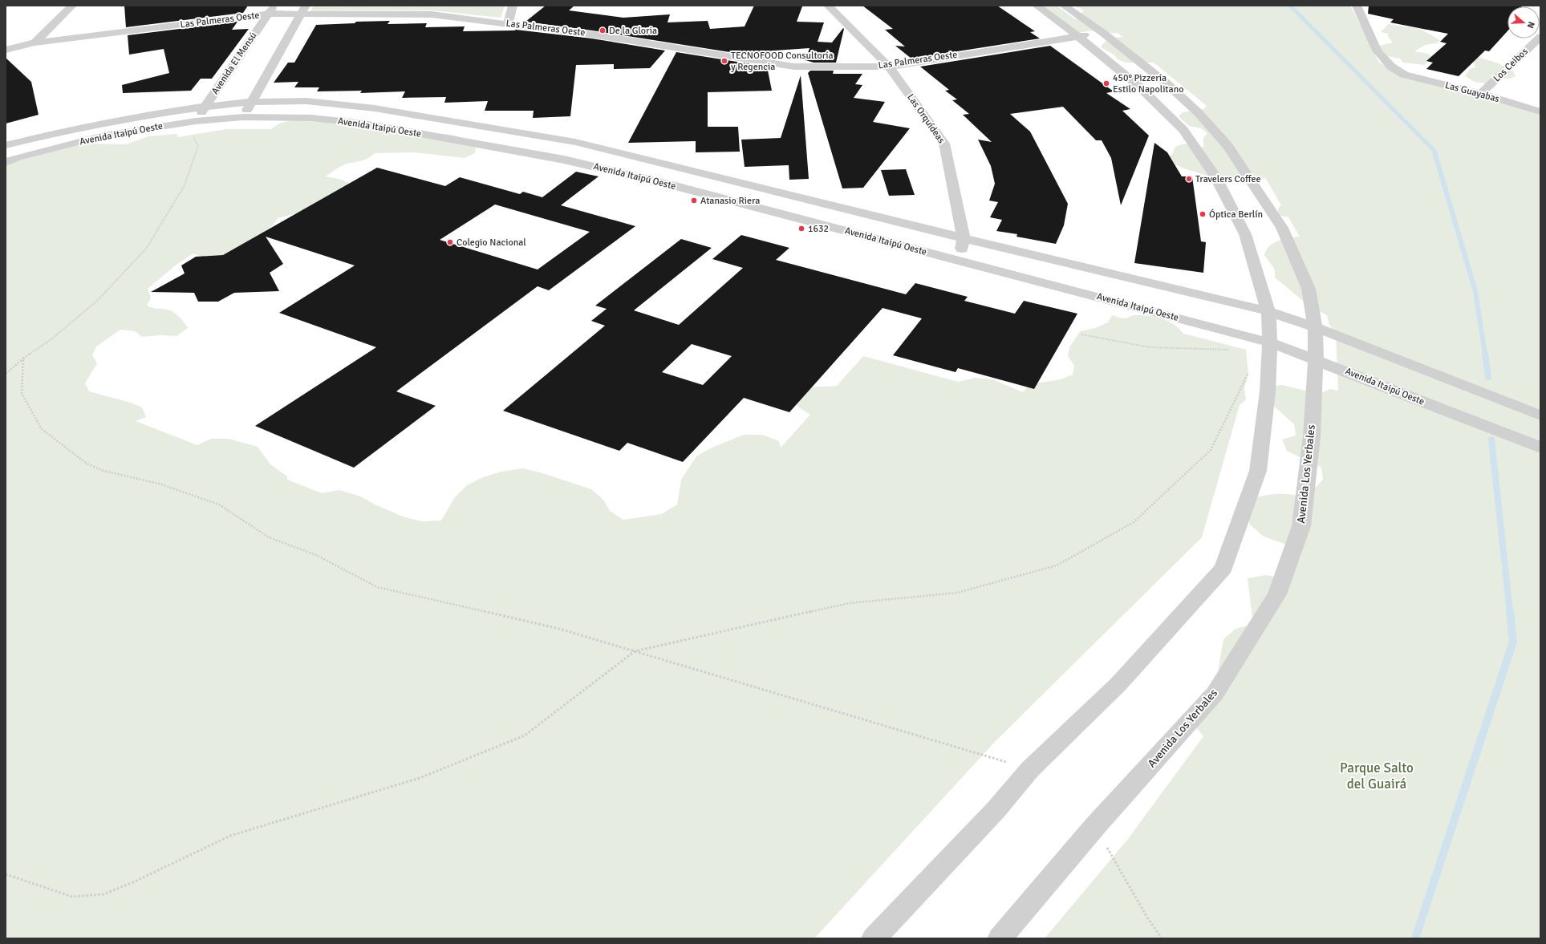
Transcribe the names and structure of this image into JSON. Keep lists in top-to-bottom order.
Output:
{
  "streets": {
    "street": [
      "Las Palmeras Oeste",
      "Avenida El Mensú",
      "Los Ceibos",
      "Las Guayabas",
      "Las Orquídeas",
      "Avenida Itaipú Oeste",
      "Avenida Los Yerbales"
    ]
  },
  "crossings": [
    ["Las Palmeras Oeste", "Avenida El Mensú"],
    ["Las Palmeras Oeste", "Las Orquídeas"],
    ["Las Palmeras Oeste", "Avenida Los Yerbales"],
    ["Avenida El Mensú", "Avenida Itaipú Oeste"],
    ["Los Ceibos", "Las Guayabas"],
    ["Las Orquídeas", "Avenida Itaipú Oeste"],
    ["Avenida Itaipú Oeste", "Avenida Los Yerbales"]
  ],
  "parks": ["Parque Salto del Guairá"],
  "places": [
    "De la Gloria",
    "TECNOFOOD Consultoría y Regencia",
    "450° Pizzería Estilo Napolitano",
    "Travelers Coffee",
    "Atanasio Riera",
    "Óptica Berlín",
    "1632",
    "Colegio Nacional"
  ],
  "north": "right"
}
